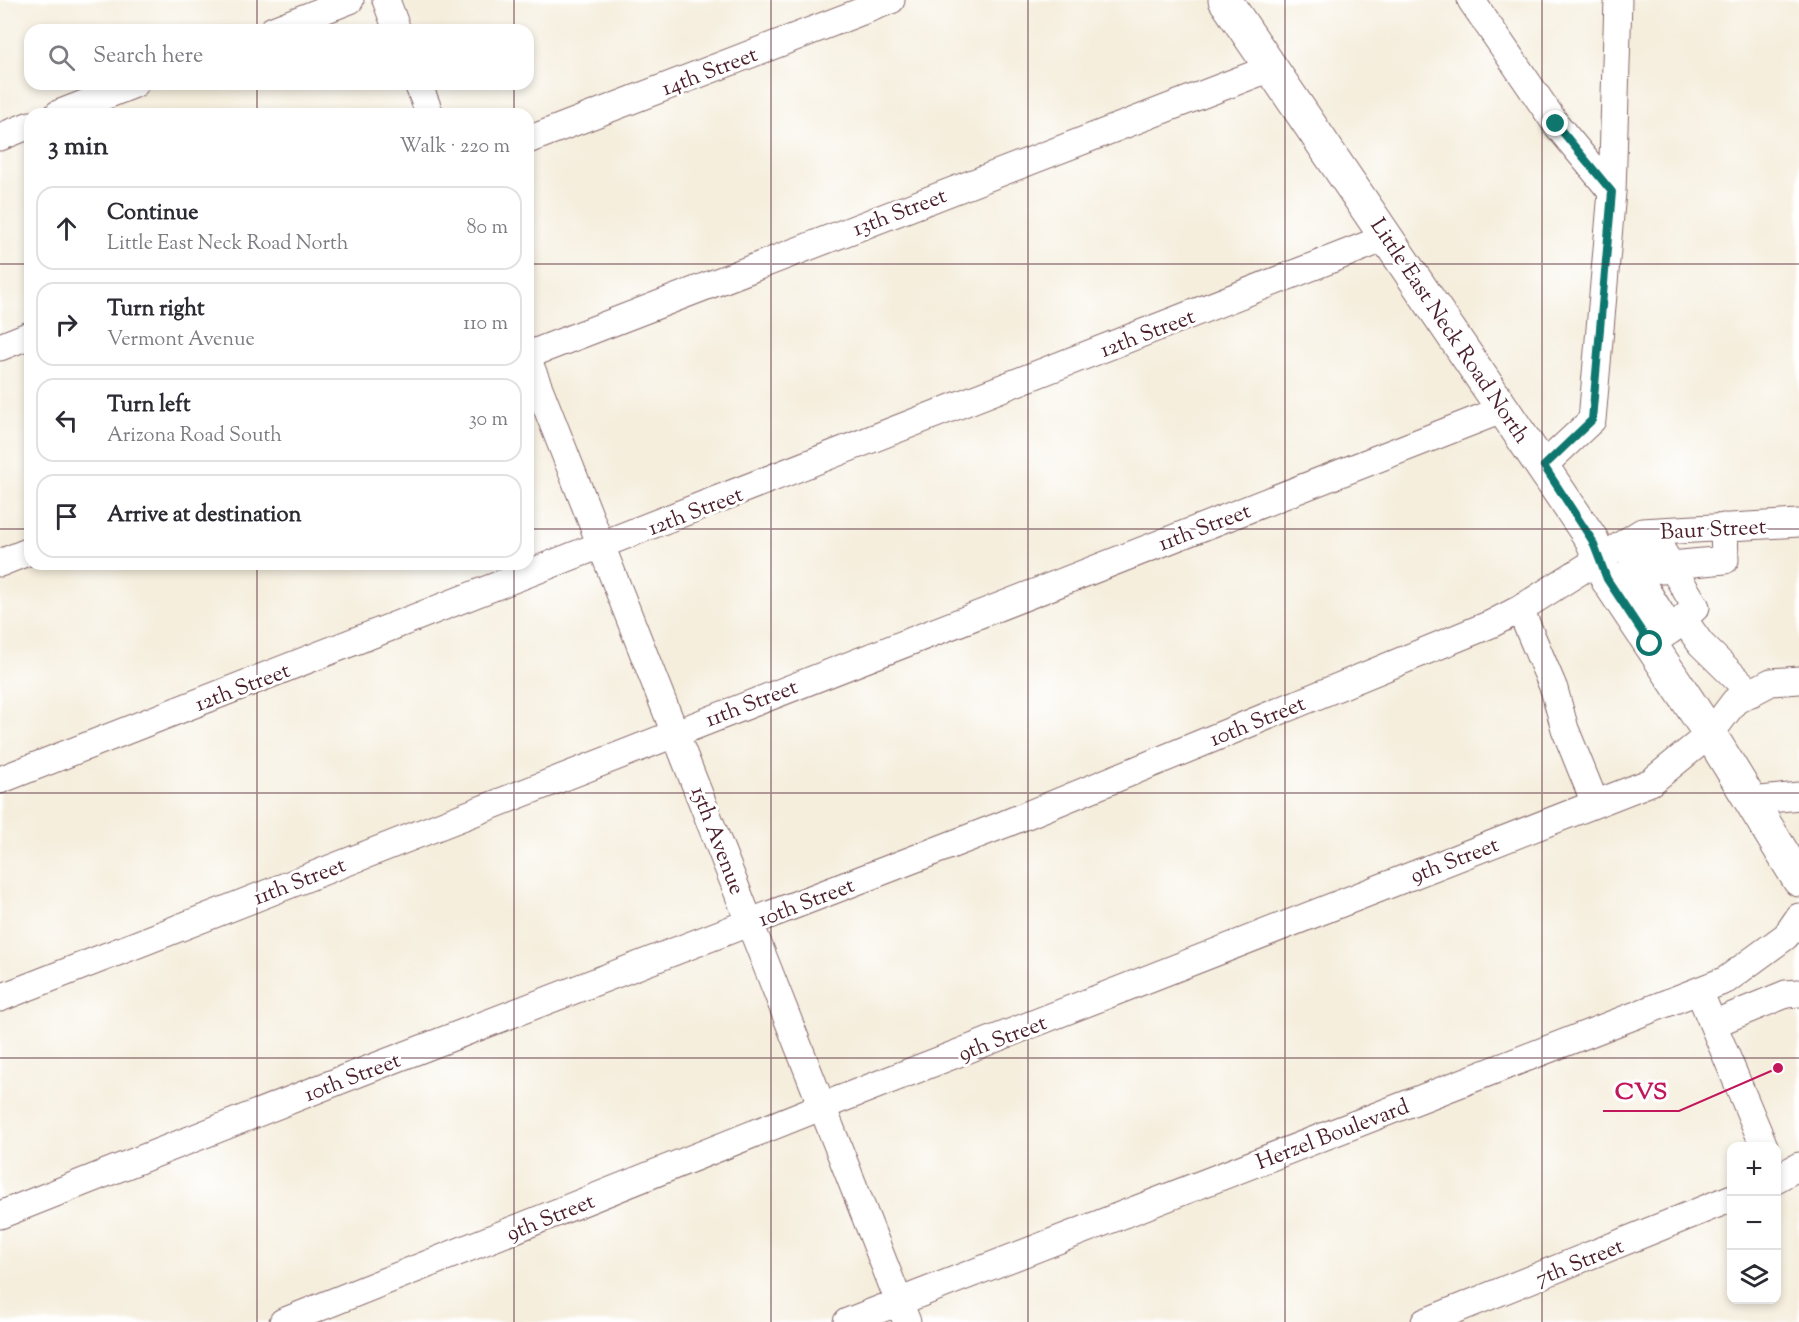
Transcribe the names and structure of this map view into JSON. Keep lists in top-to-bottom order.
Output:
{
  "streets": {
    "main road": ["Little East Neck Road North"],
    "street": [
      "14th Street",
      "13th Street",
      "12th Street",
      "11th Street",
      "Baur Street",
      "10th Street",
      "15th Avenue",
      "9th Street",
      "Herzel Boulevard",
      "7th Street"
    ]
  },
  "crossings": [
    ["13th Street", "Little East Neck Road North"],
    ["Little East Neck Road North", "12th Street"],
    ["Little East Neck Road North", "11th Street"],
    ["Little East Neck Road North", "Baur Street"],
    ["Little East Neck Road North", "10th Street"],
    ["Little East Neck Road North", "9th Street"],
    ["12th Street", "15th Avenue"],
    ["11th Street", "15th Avenue"],
    ["Baur Street", "10th Street"],
    ["10th Street", "15th Avenue"],
    ["15th Avenue", "9th Street"],
    ["15th Avenue", "Herzel Boulevard"]
  ],
  "places": ["CVS"],
  "page": {
    "search": "Search here",
    "heading": ["3 min", "Walk · 220 m"],
    "list": [
      ["Continue", "Little East Neck Road North", "80 m"],
      ["Turn right", "Vermont Avenue", "110 m"],
      ["Turn left", "Arizona Road South", "30 m"],
      "Arrive at destination"
    ],
    "map_buttons": ["+", "−"]
  }
}
